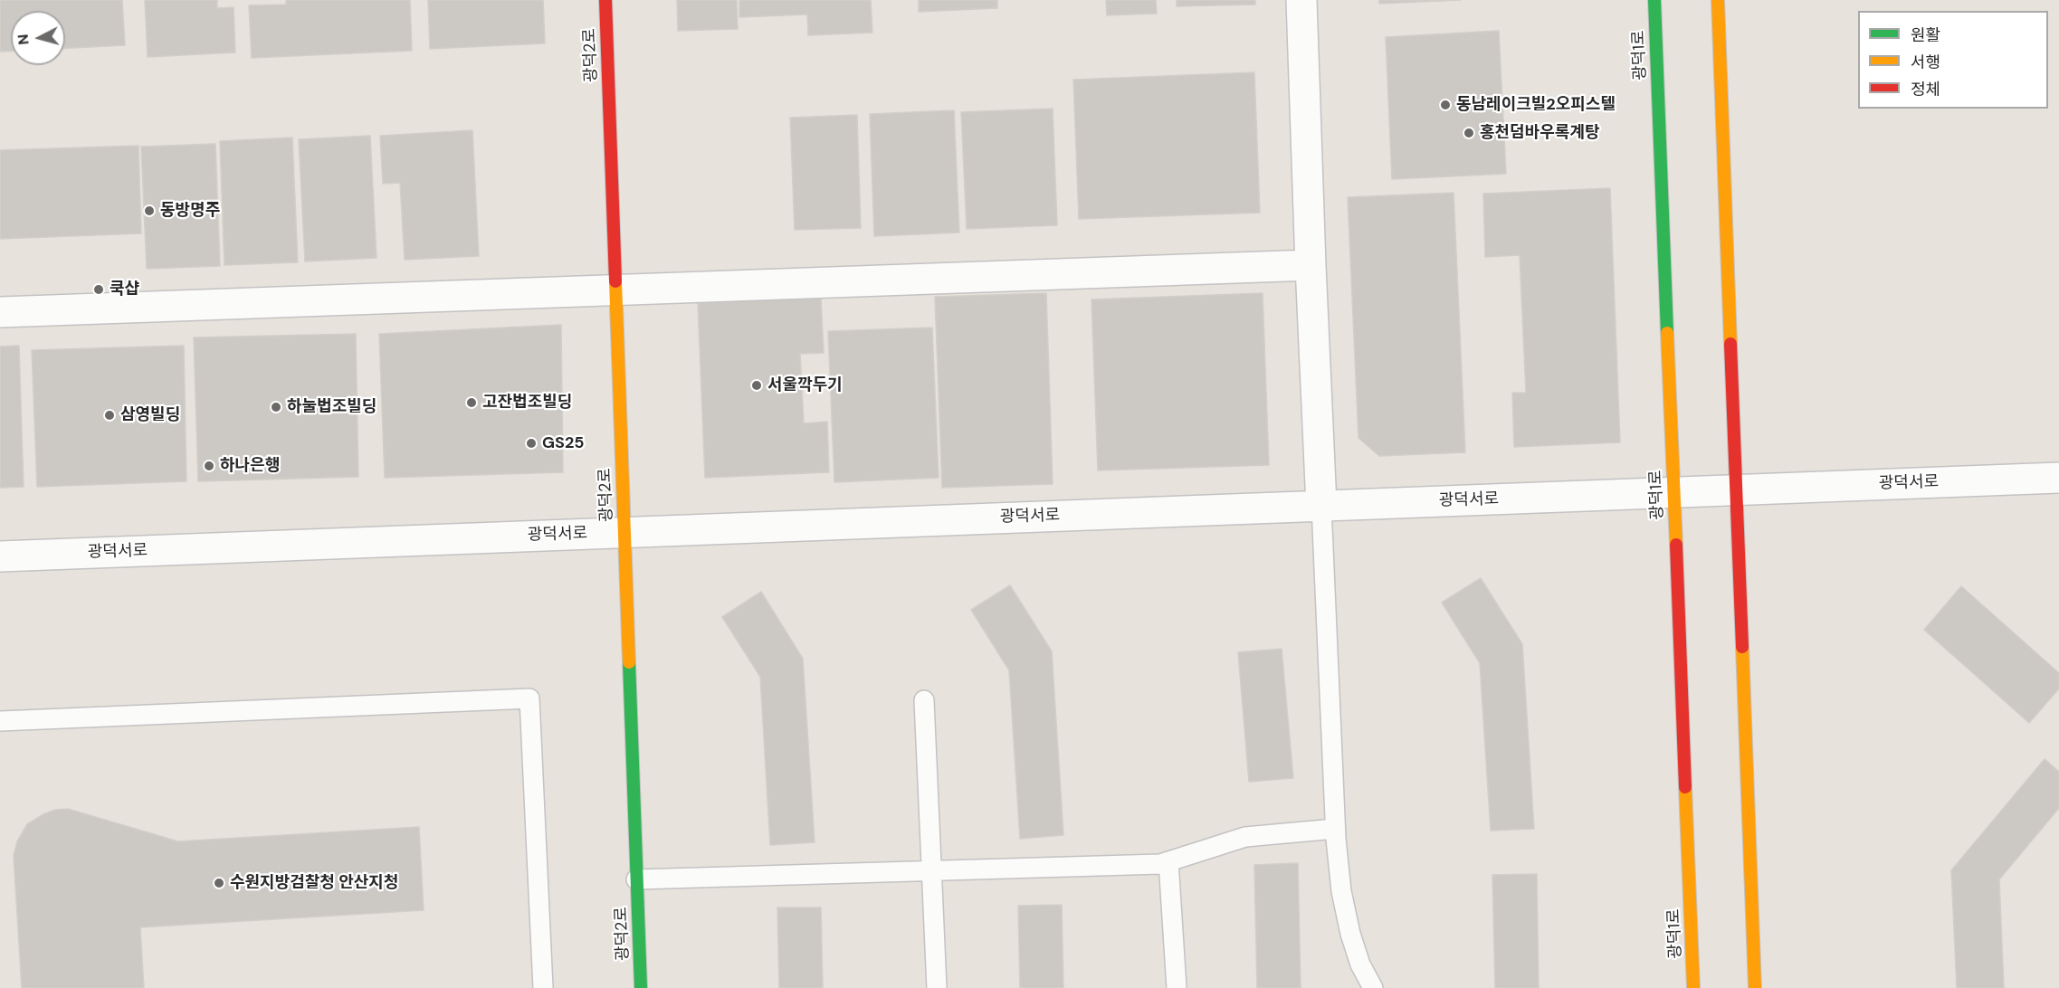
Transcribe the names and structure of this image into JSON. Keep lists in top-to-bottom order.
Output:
{
  "streets": {
    "street": ["광덕2로", "광덕1로", "광덕서로"]
  },
  "crossings": [
    ["광덕2로", "광덕서로"],
    ["광덕1로", "광덕서로"]
  ],
  "places": [
    "동남레이크빌2오피스텔",
    "홍천덤바우록계탕",
    "동방명주",
    "쿡샵",
    "서울깍두기",
    "고잔법조빌딩",
    "하눌법조빌딩",
    "삼영빌딩",
    "GS25",
    "하나은행",
    "수원지방검찰청 안산지청"
  ],
  "legend": ["원활", "서행", "정체"],
  "north": "left"
}
